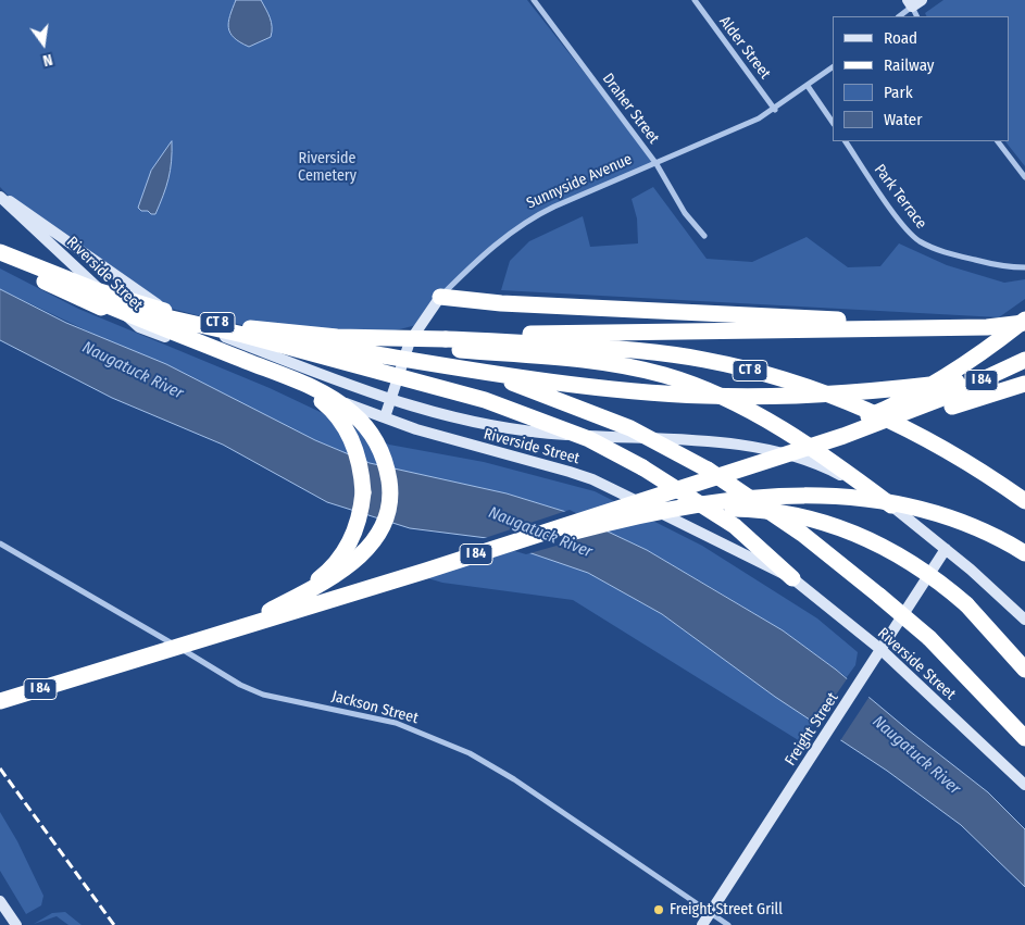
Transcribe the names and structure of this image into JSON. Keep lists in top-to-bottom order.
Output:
{
  "streets": {
    "highway": ["CT 8", "I 84"],
    "street": [
      "Alder Street",
      "Draher Street",
      "Sunnyside Avenue",
      "Park Terrace",
      "Riverside Street",
      "Jackson Street",
      "Freight Street"
    ]
  },
  "crossings": [
    ["Alder Street", "Sunnyside Avenue"],
    ["Draher Street", "Sunnyside Avenue"],
    ["Sunnyside Avenue", "Riverside Street"],
    ["Riverside Street", "Freight Street"],
    ["Jackson Street", "Freight Street"]
  ],
  "water": ["Naugatuck River"],
  "parks": ["Riverside Cemetery"],
  "places": ["Freight Street Grill"],
  "legend": [
    "Road",
    "Railway",
    "Park",
    "Water"
  ],
  "north": "bottom"
}
